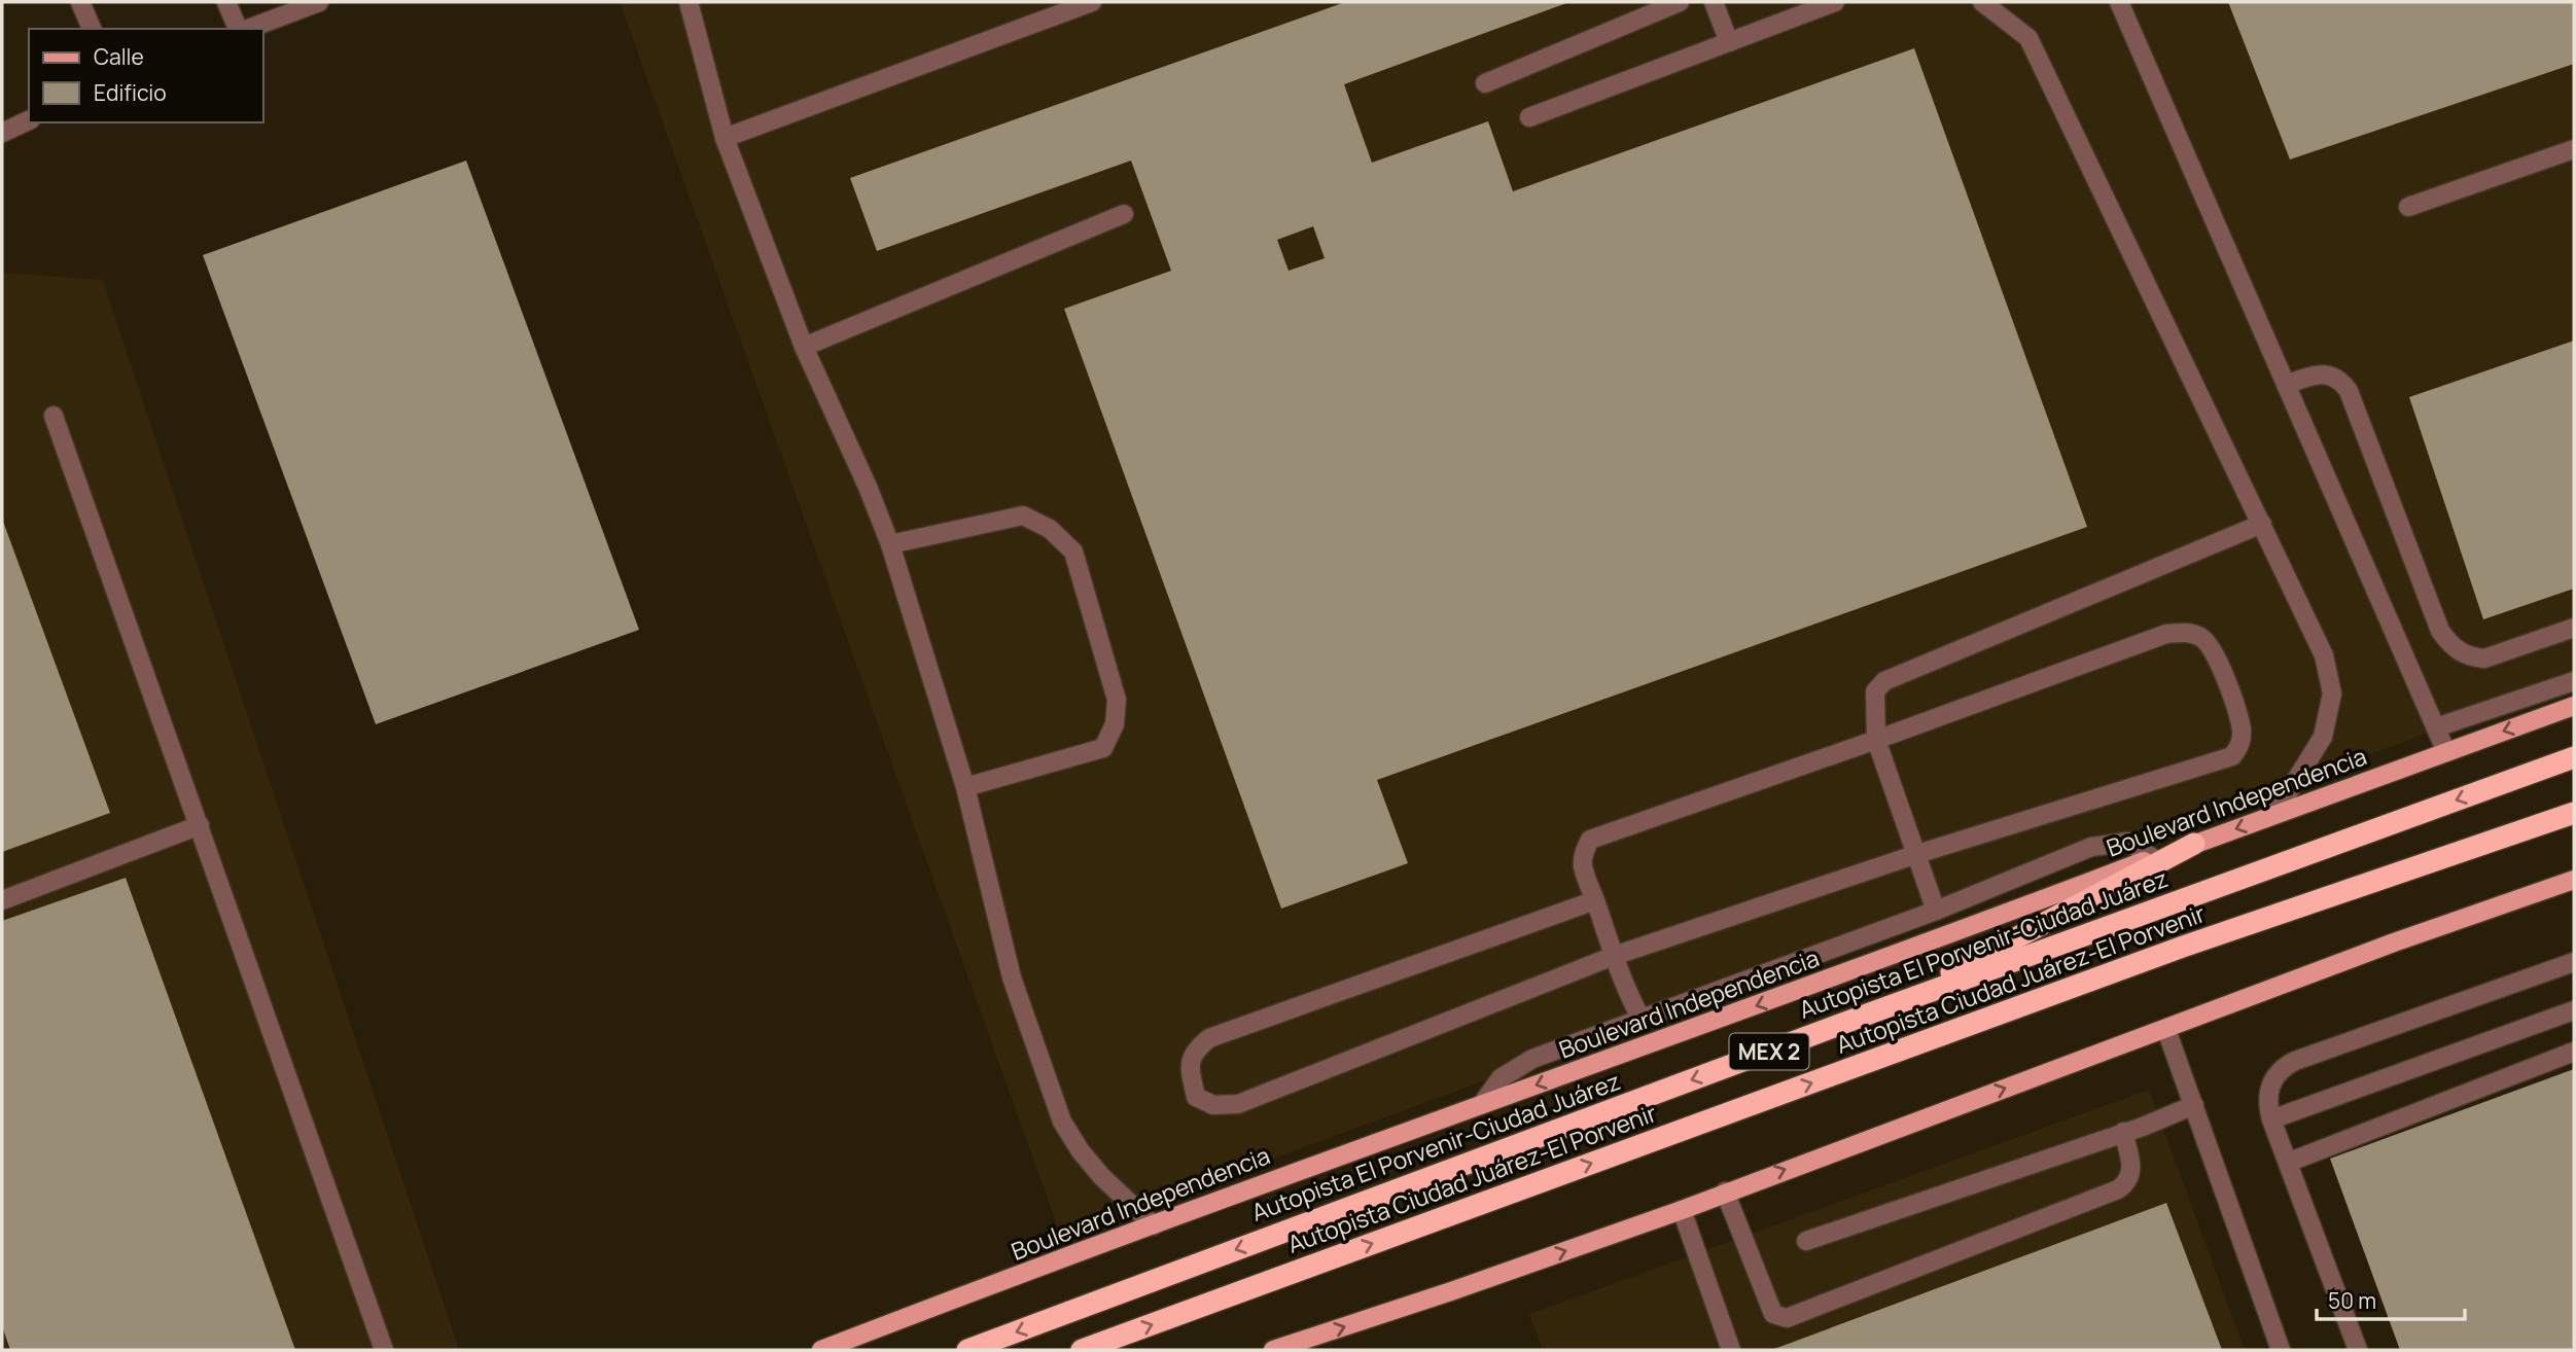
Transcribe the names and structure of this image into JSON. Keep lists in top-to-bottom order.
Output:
{
  "streets": {
    "highway": ["Autopista El Porvenir-Ciudad Juárez", "Autopista Ciudad Juárez-El Porvenir", "MEX 2"],
    "main road": ["Boulevard Independencia"]
  },
  "one_way": ["Autopista El Porvenir-Ciudad Juárez", "Autopista Ciudad Juárez-El Porvenir"],
  "legend": ["Calle", "Edificio"],
  "scale_bar": "50 m"
}
